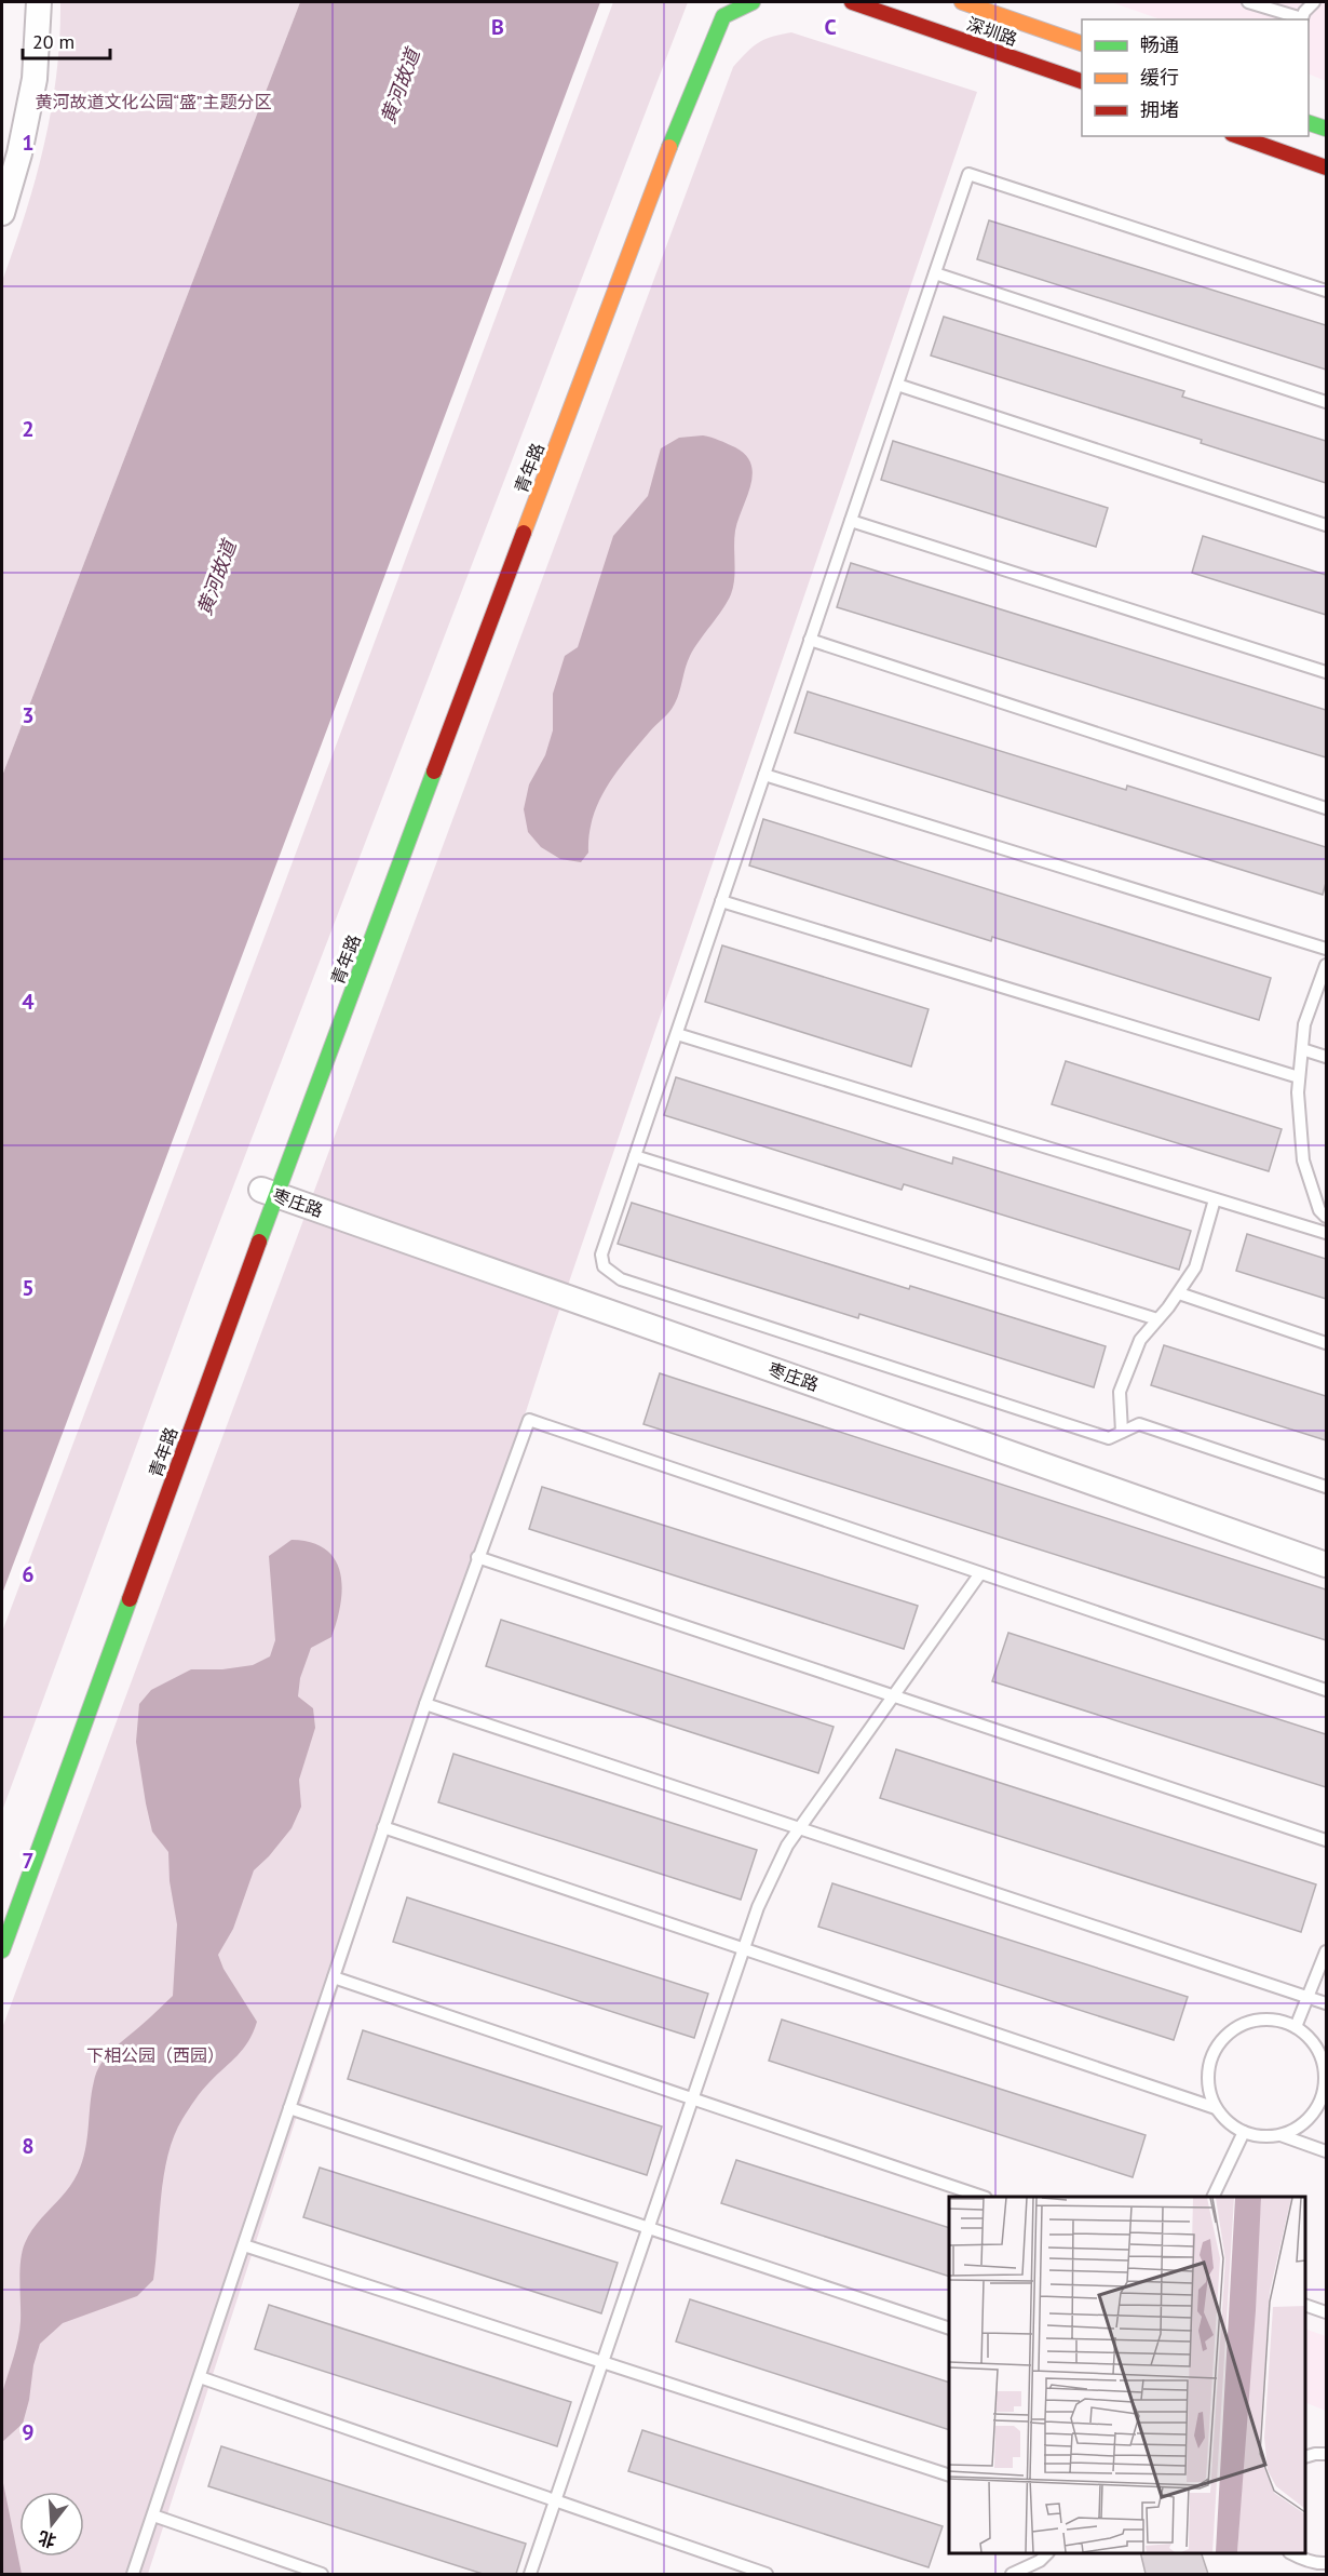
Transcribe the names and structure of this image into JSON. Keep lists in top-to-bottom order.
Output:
{
  "streets": {
    "street": ["深圳路", "青年路", "枣庄路"]
  },
  "crossings": [
    ["青年路", "枣庄路"]
  ],
  "water": ["黄河故道"],
  "parks": ["黄河故道文化公园“盛”主题分区", "下相公园（西园）"],
  "legend": ["畅通", "缓行", "拥堵"],
  "scale_bar": "20 m",
  "north": "bottom",
  "grid": {
    "columns": ["B", "C"],
    "rows": [
      "1",
      "2",
      "3",
      "4",
      "5",
      "6",
      "7",
      "8",
      "9"
    ]
  }
}
